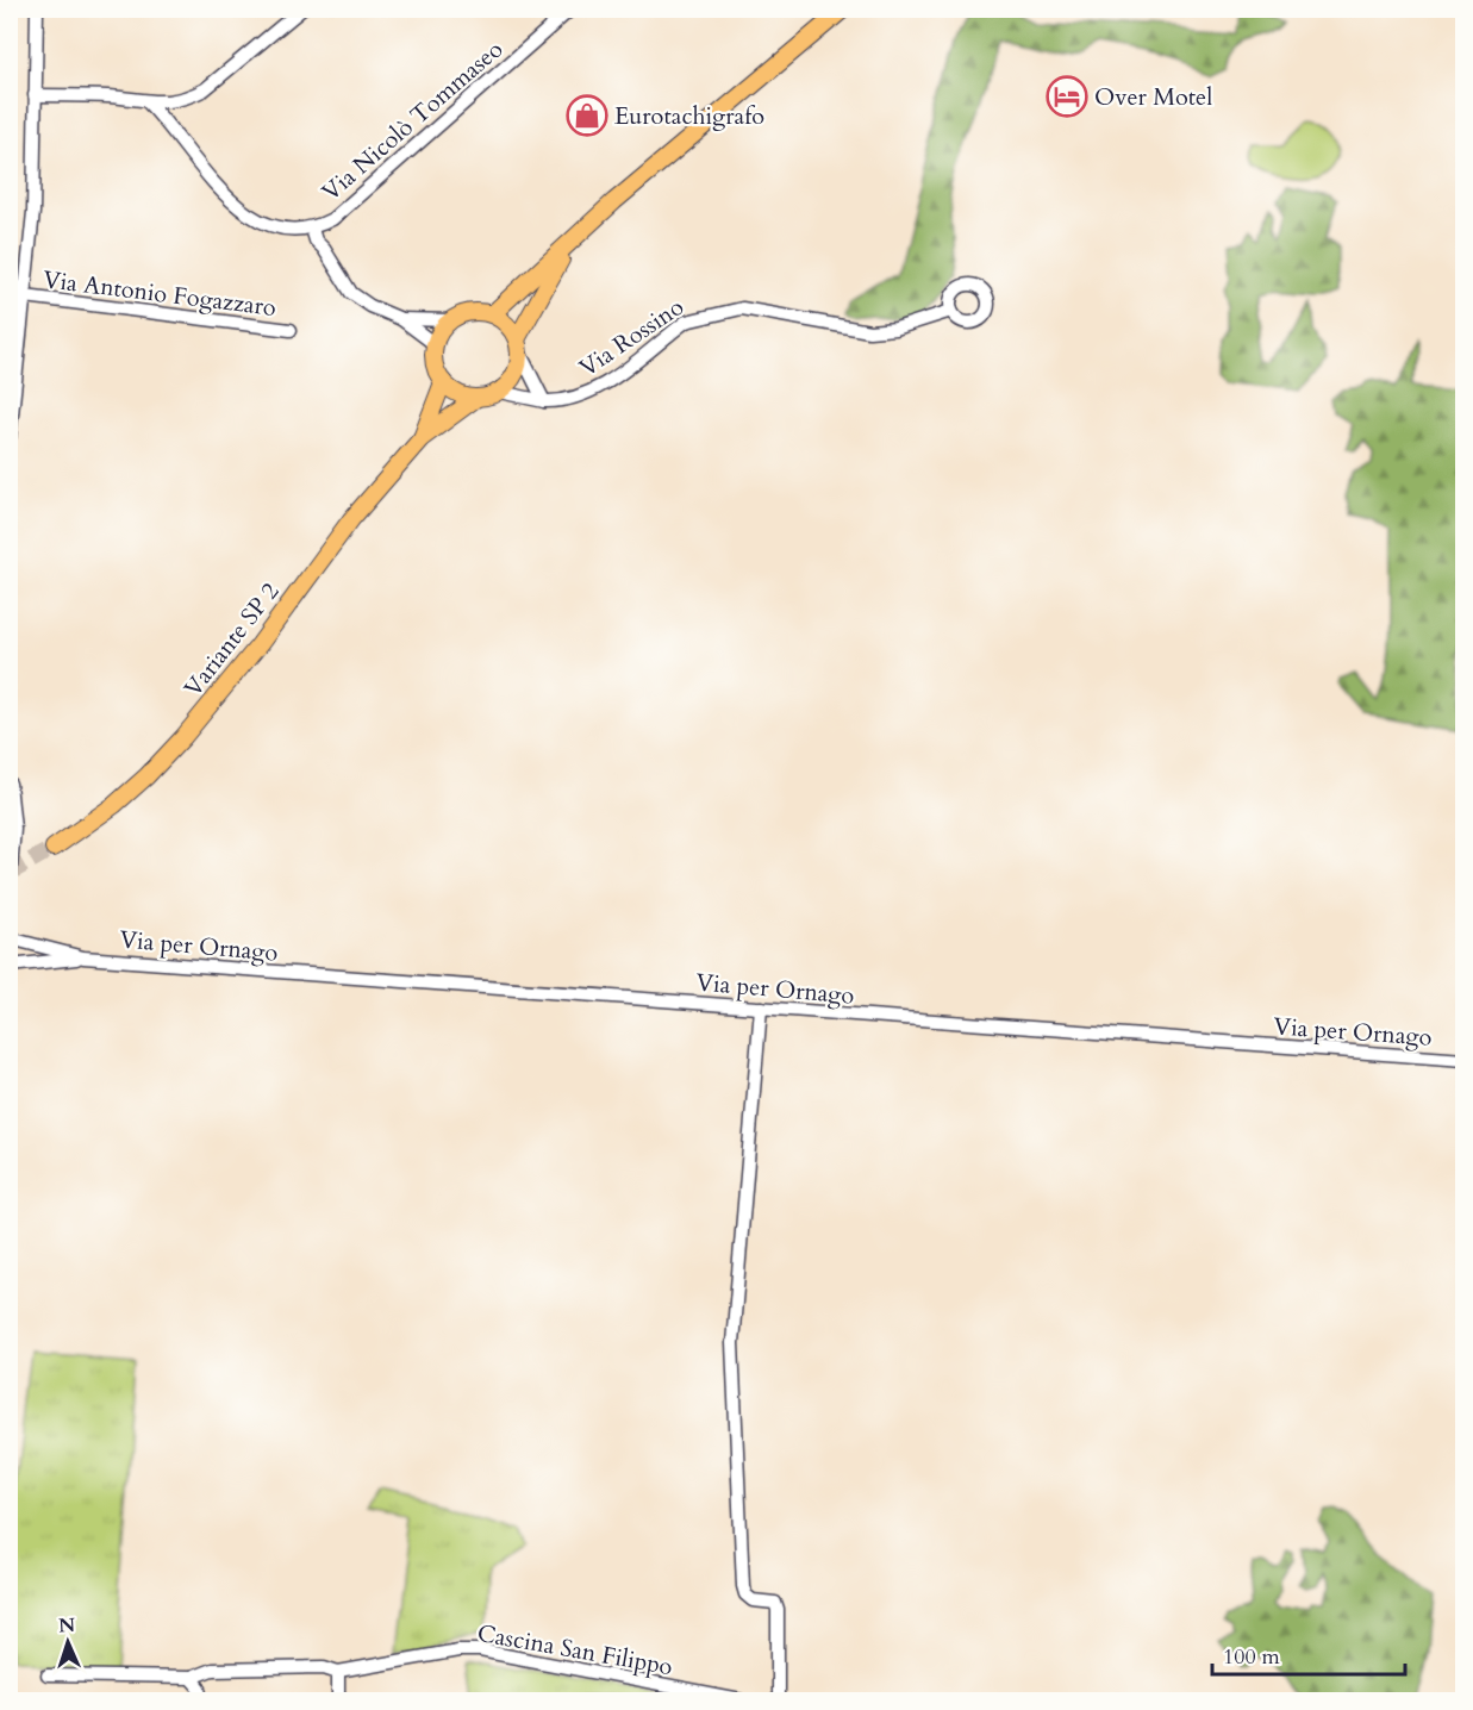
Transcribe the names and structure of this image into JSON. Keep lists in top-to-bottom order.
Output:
{
  "streets": {
    "main road": ["Variante SP 2"],
    "street": [
      "Via Nicolò Tommaseo",
      "Via Antonio Fogazzaro",
      "Via Rossino",
      "Via per Ornago",
      "Cascina San Filippo"
    ]
  },
  "crossings": [
    ["Via Rossino", "Variante SP 2"]
  ],
  "places": {
    "hotel": ["Over Motel"],
    "shop": ["Eurotachigrafo"]
  },
  "scale_bar": "100 m",
  "north": "top"
}
